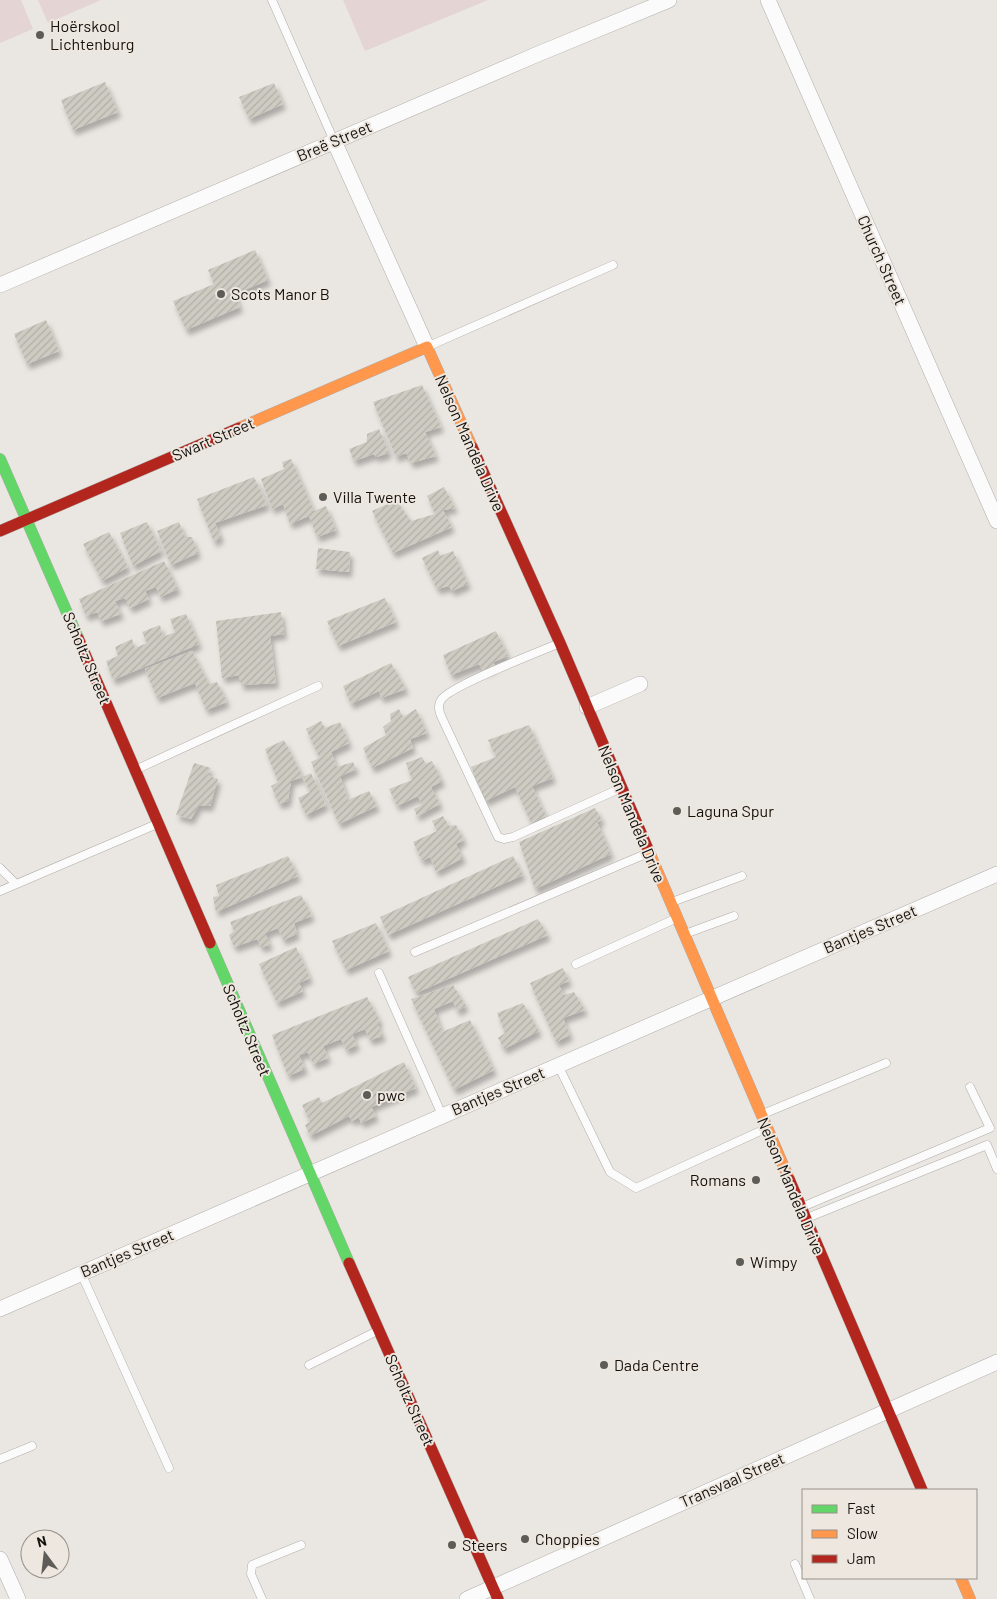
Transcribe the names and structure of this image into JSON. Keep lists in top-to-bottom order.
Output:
{
  "streets": {
    "main road": ["Swart Street", "Nelson Mandela Drive", "Scholtz Street"],
    "street": [
      "Breë Street",
      "Church Street",
      "Bantjes Street",
      "Transvaal Street"
    ]
  },
  "crossings": [
    ["Breë Street", "Nelson Mandela Drive"],
    ["Swart Street", "Nelson Mandela Drive"],
    ["Swart Street", "Scholtz Street"],
    ["Nelson Mandela Drive", "Bantjes Street"],
    ["Nelson Mandela Drive", "Transvaal Street"],
    ["Scholtz Street", "Bantjes Street"],
    ["Scholtz Street", "Transvaal Street"]
  ],
  "places": [
    "Hoërskool Lichtenburg",
    "Scots Manor B",
    "Villa Twente",
    "Laguna Spur",
    "pwc",
    "Romans",
    "Wimpy",
    "Dada Centre",
    "Choppies",
    "Steers"
  ],
  "legend": ["Fast", "Slow", "Jam"],
  "north": "top"
}
